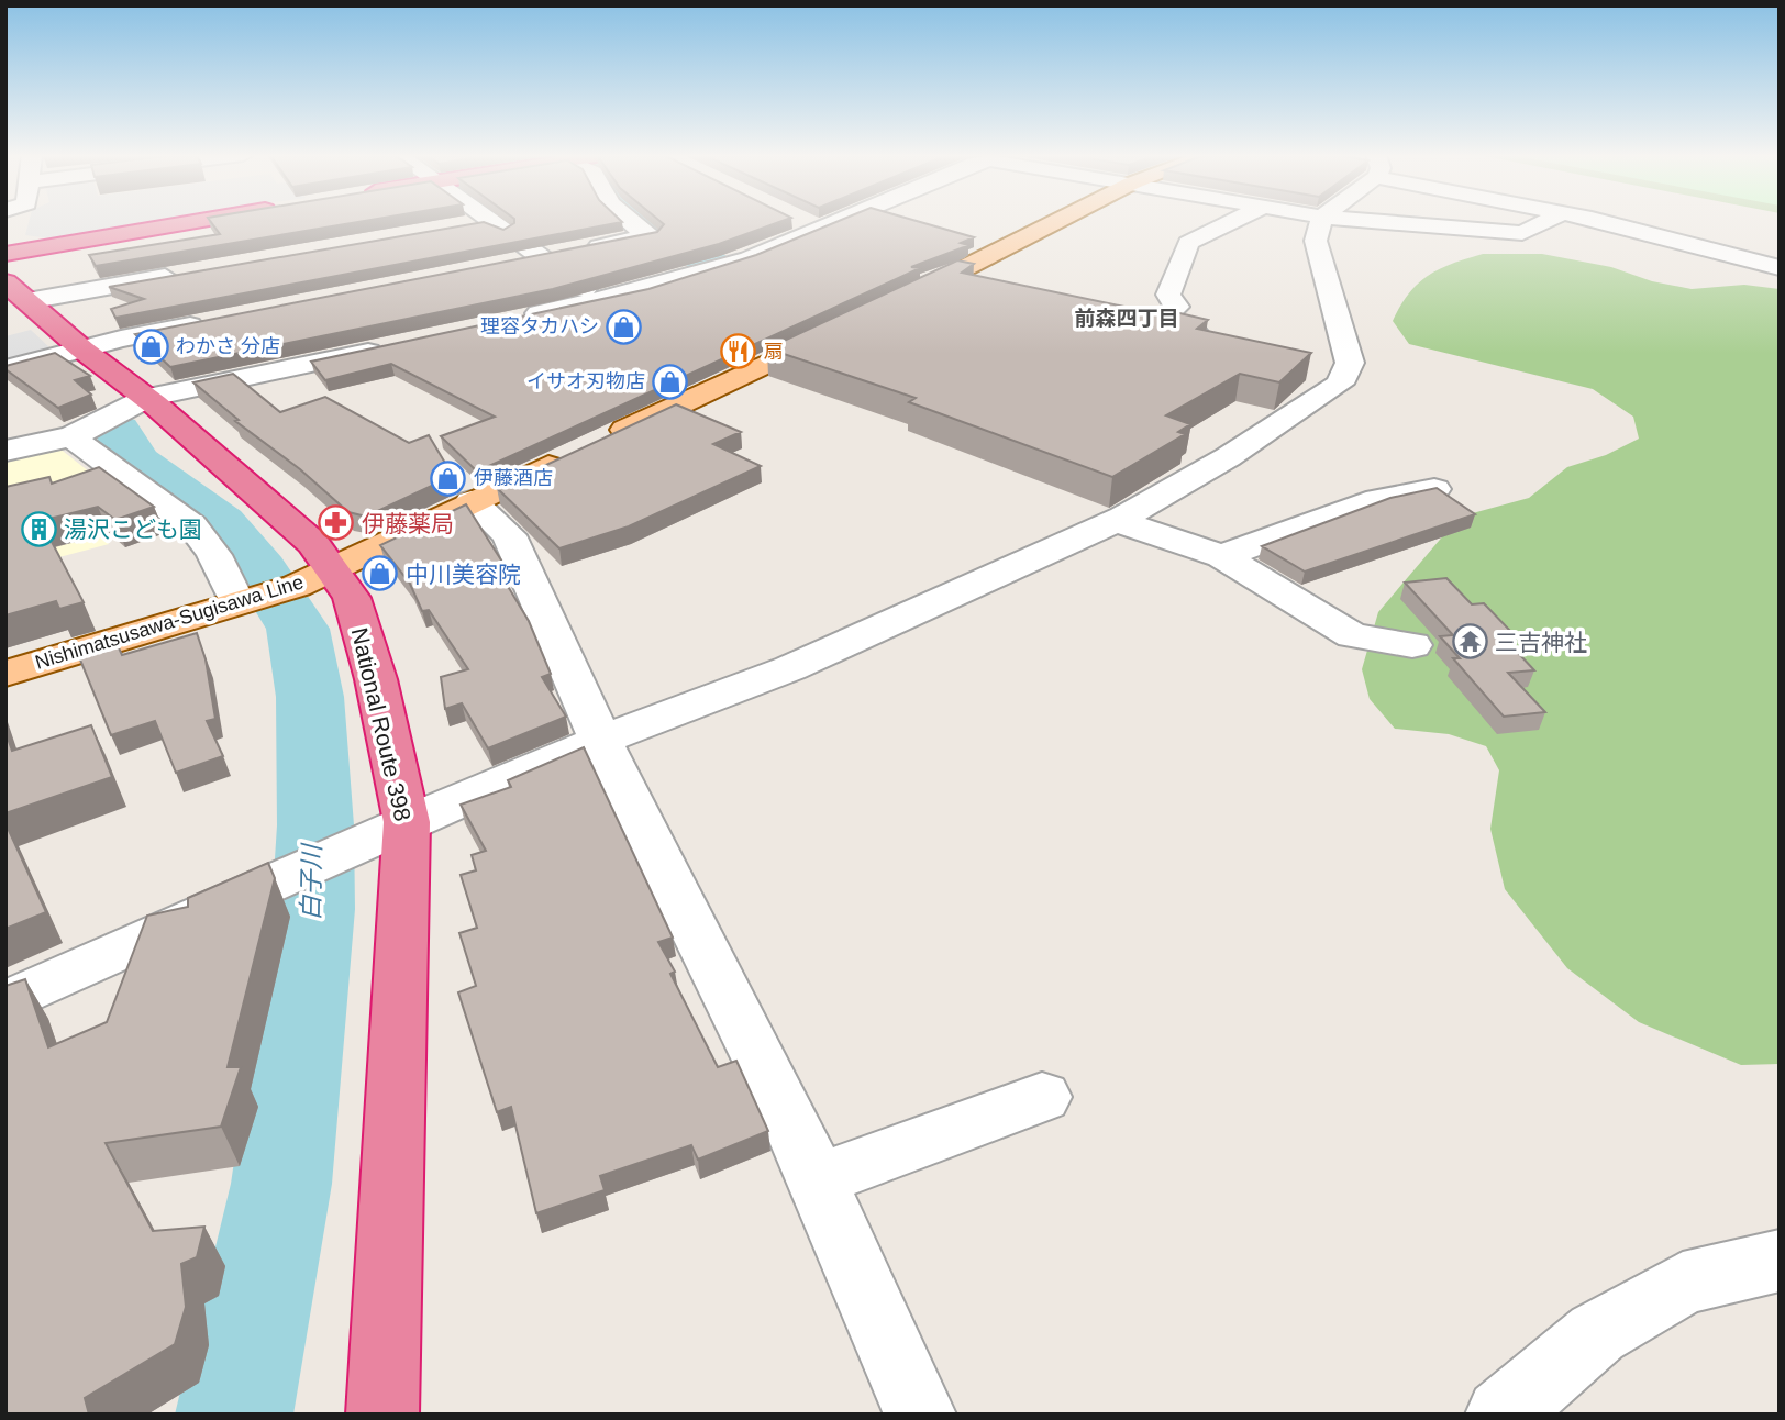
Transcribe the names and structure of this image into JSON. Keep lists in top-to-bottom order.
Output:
{
  "streets": {
    "highway": ["National Route 398"],
    "main road": ["Nishimatsusawa-Sugisawa Line"]
  },
  "crossings": [
    ["Nishimatsusawa-Sugisawa Line", "National Route 398"]
  ],
  "districts": ["前森四丁目"],
  "water": ["白子川"],
  "places": {
    "shop": [
      "理容タカハシ",
      "わかさ 分店",
      "イサオ刃物店",
      "伊藤酒店",
      "中川美容院"
    ],
    "restaurant": ["扇"],
    "pharmacy": ["伊藤薬局"],
    "building": ["湯沢こども園"],
    "temple": ["三吉神社"]
  }
}
